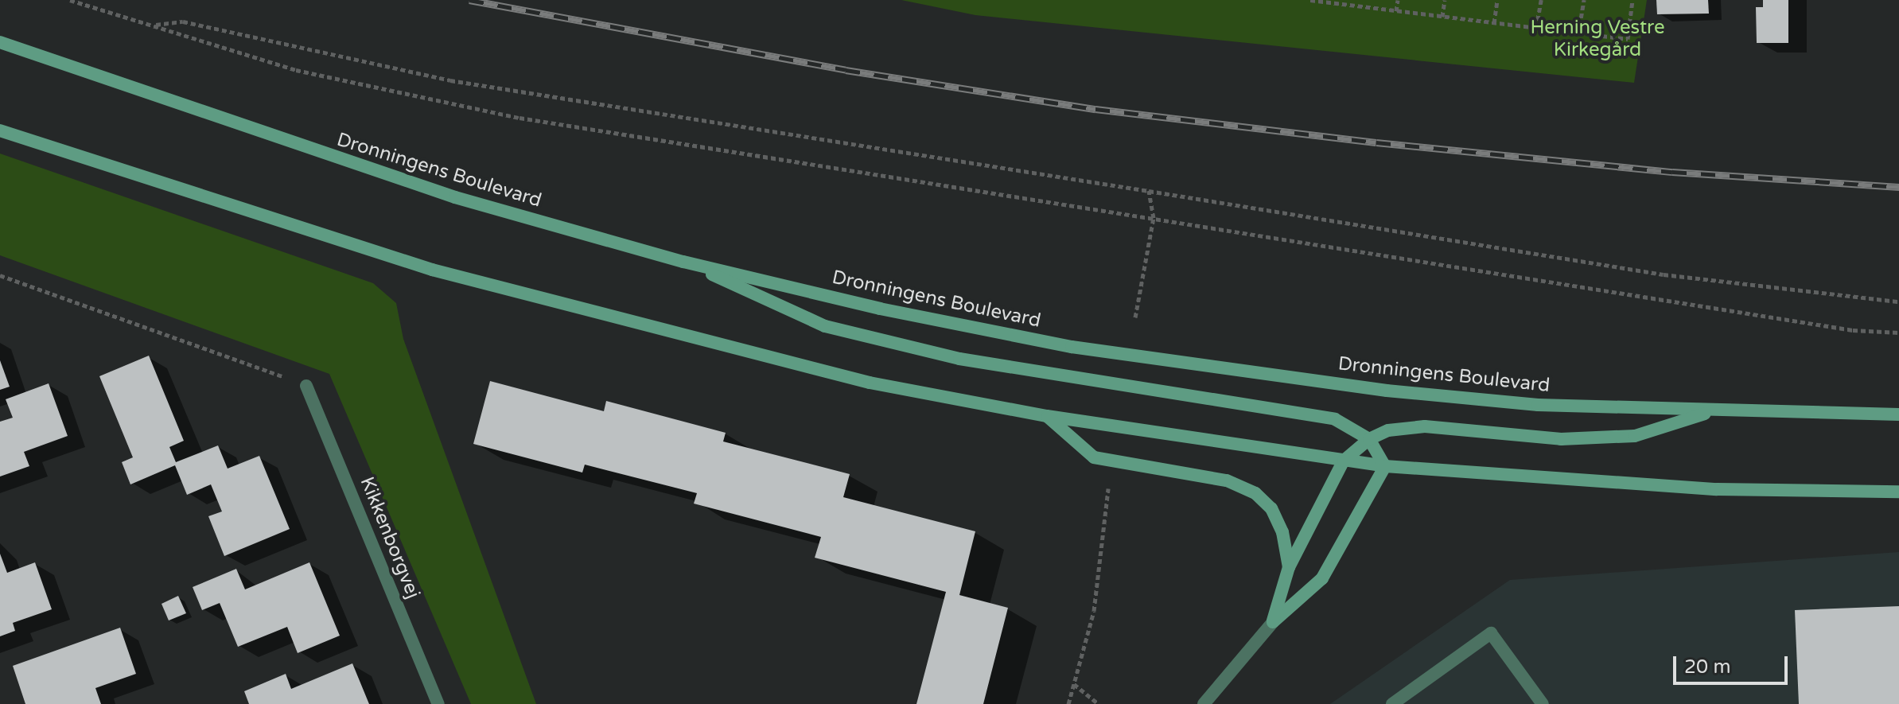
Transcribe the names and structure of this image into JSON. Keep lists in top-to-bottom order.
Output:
{
  "streets": {
    "main road": ["Dronningens Boulevard"],
    "street": ["Kikkenborgvej"]
  },
  "parks": ["Herning Vestre Kirkegård"],
  "scale_bar": "20 m"
}
